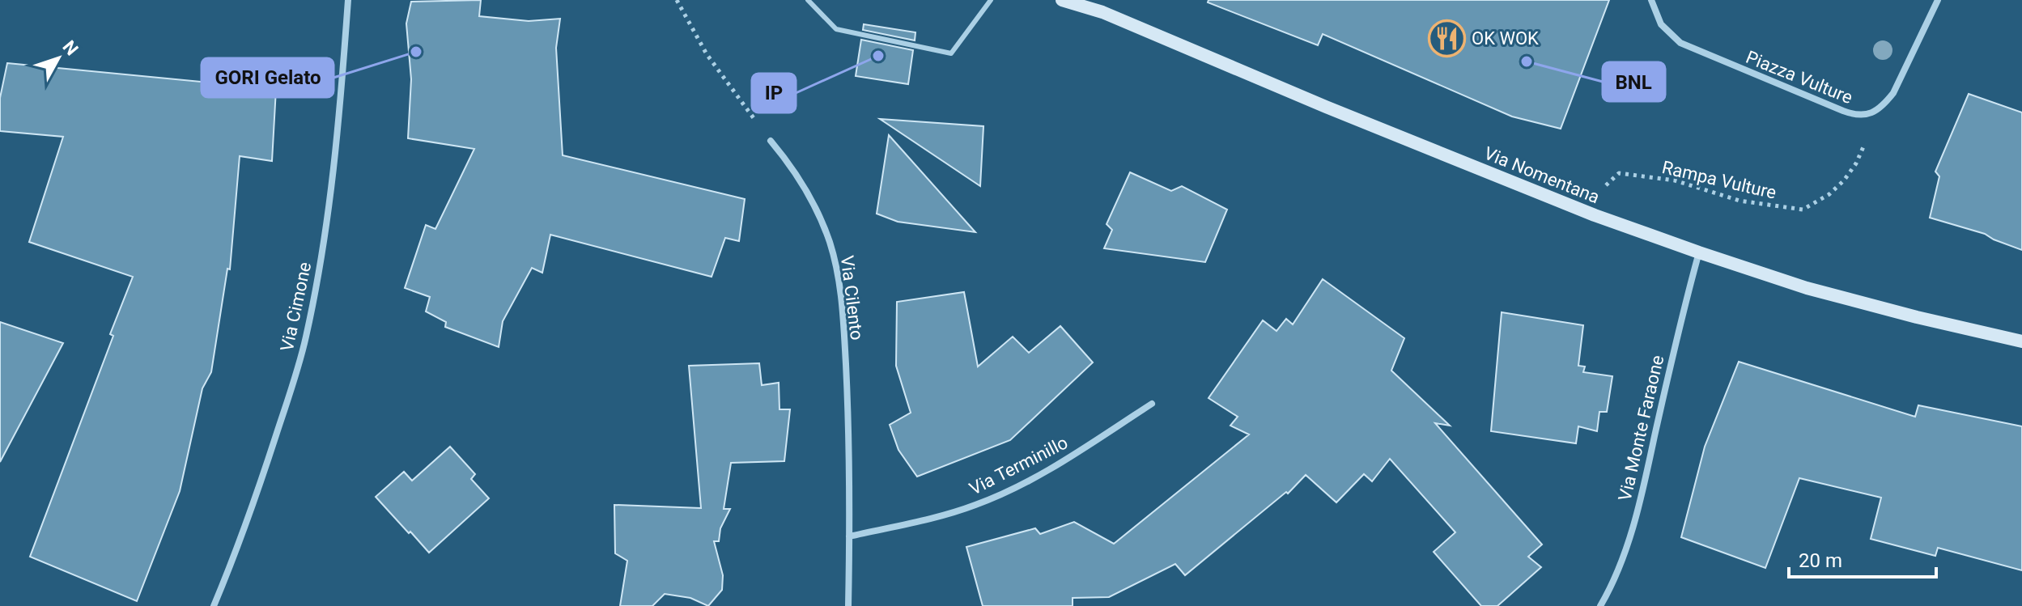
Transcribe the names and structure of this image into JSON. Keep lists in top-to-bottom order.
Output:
{
  "streets": {
    "main road": ["Via Nomentana"],
    "street": [
      "Piazza Vulture",
      "Via Cilento",
      "Via Cimone",
      "Via Monte Faraone",
      "Via Terminillo"
    ],
    "path": ["Rampa Vulture"]
  },
  "crossings": [
    ["Piazza Vulture", "Rampa Vulture"],
    ["Via Nomentana", "Via Monte Faraone"],
    ["Via Cilento", "Via Terminillo"]
  ],
  "places": {
    "restaurant": ["OK WOK"],
    "other": ["GORI Gelato", "IP", "BNL"]
  },
  "scale_bar": "20 m",
  "north": "top right"
}
